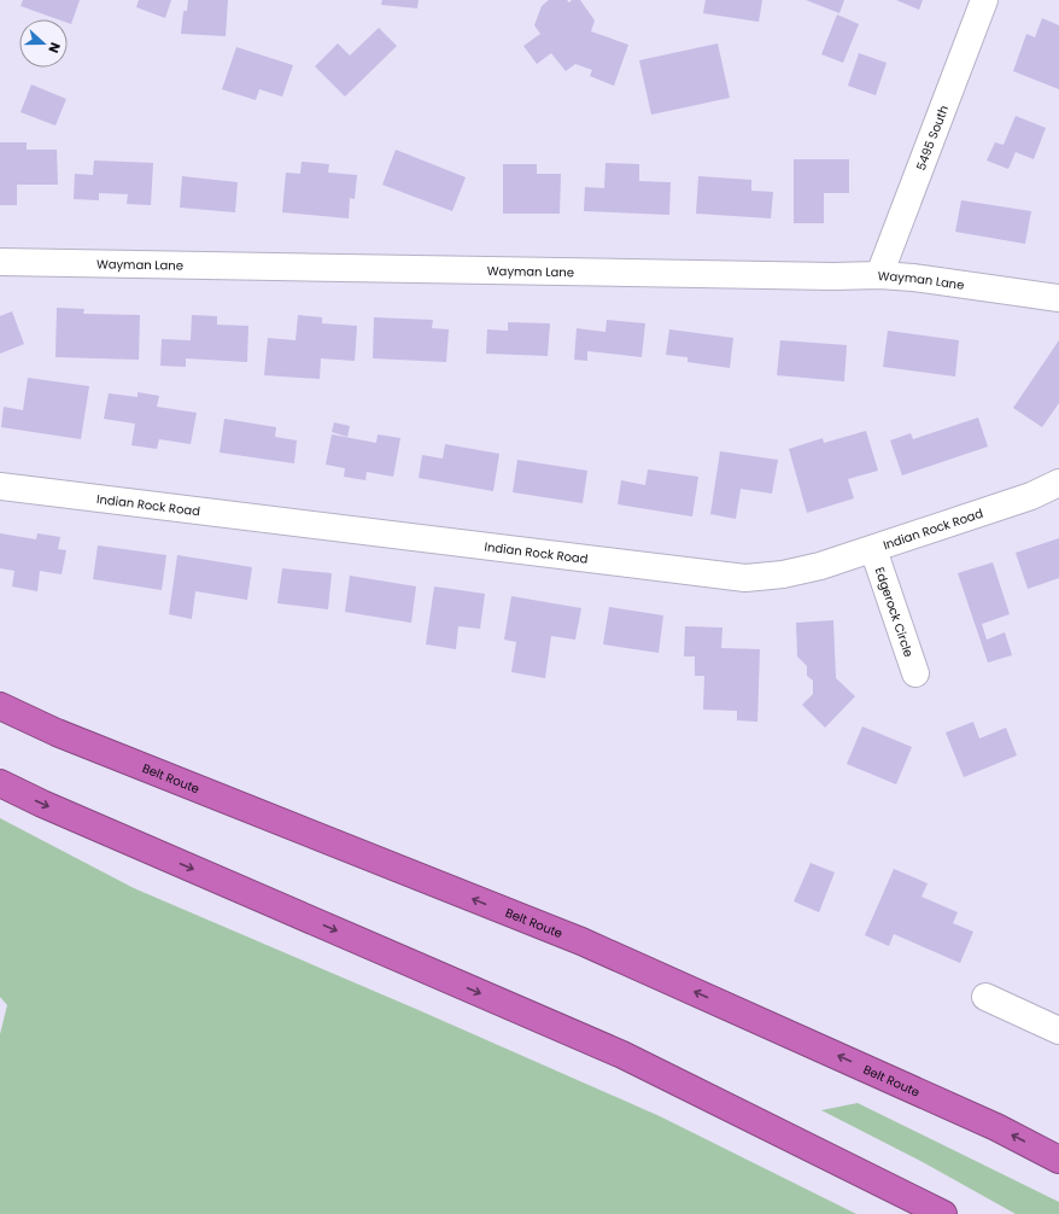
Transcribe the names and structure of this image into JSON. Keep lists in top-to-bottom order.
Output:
{
  "streets": {
    "highway": ["Belt Route"],
    "street": [
      "5495 South",
      "Wayman Lane",
      "Indian Rock Road",
      "Edgerock Circle"
    ]
  },
  "crossings": [
    ["5495 South", "Wayman Lane"],
    ["Indian Rock Road", "Edgerock Circle"]
  ],
  "north": "right"
}
